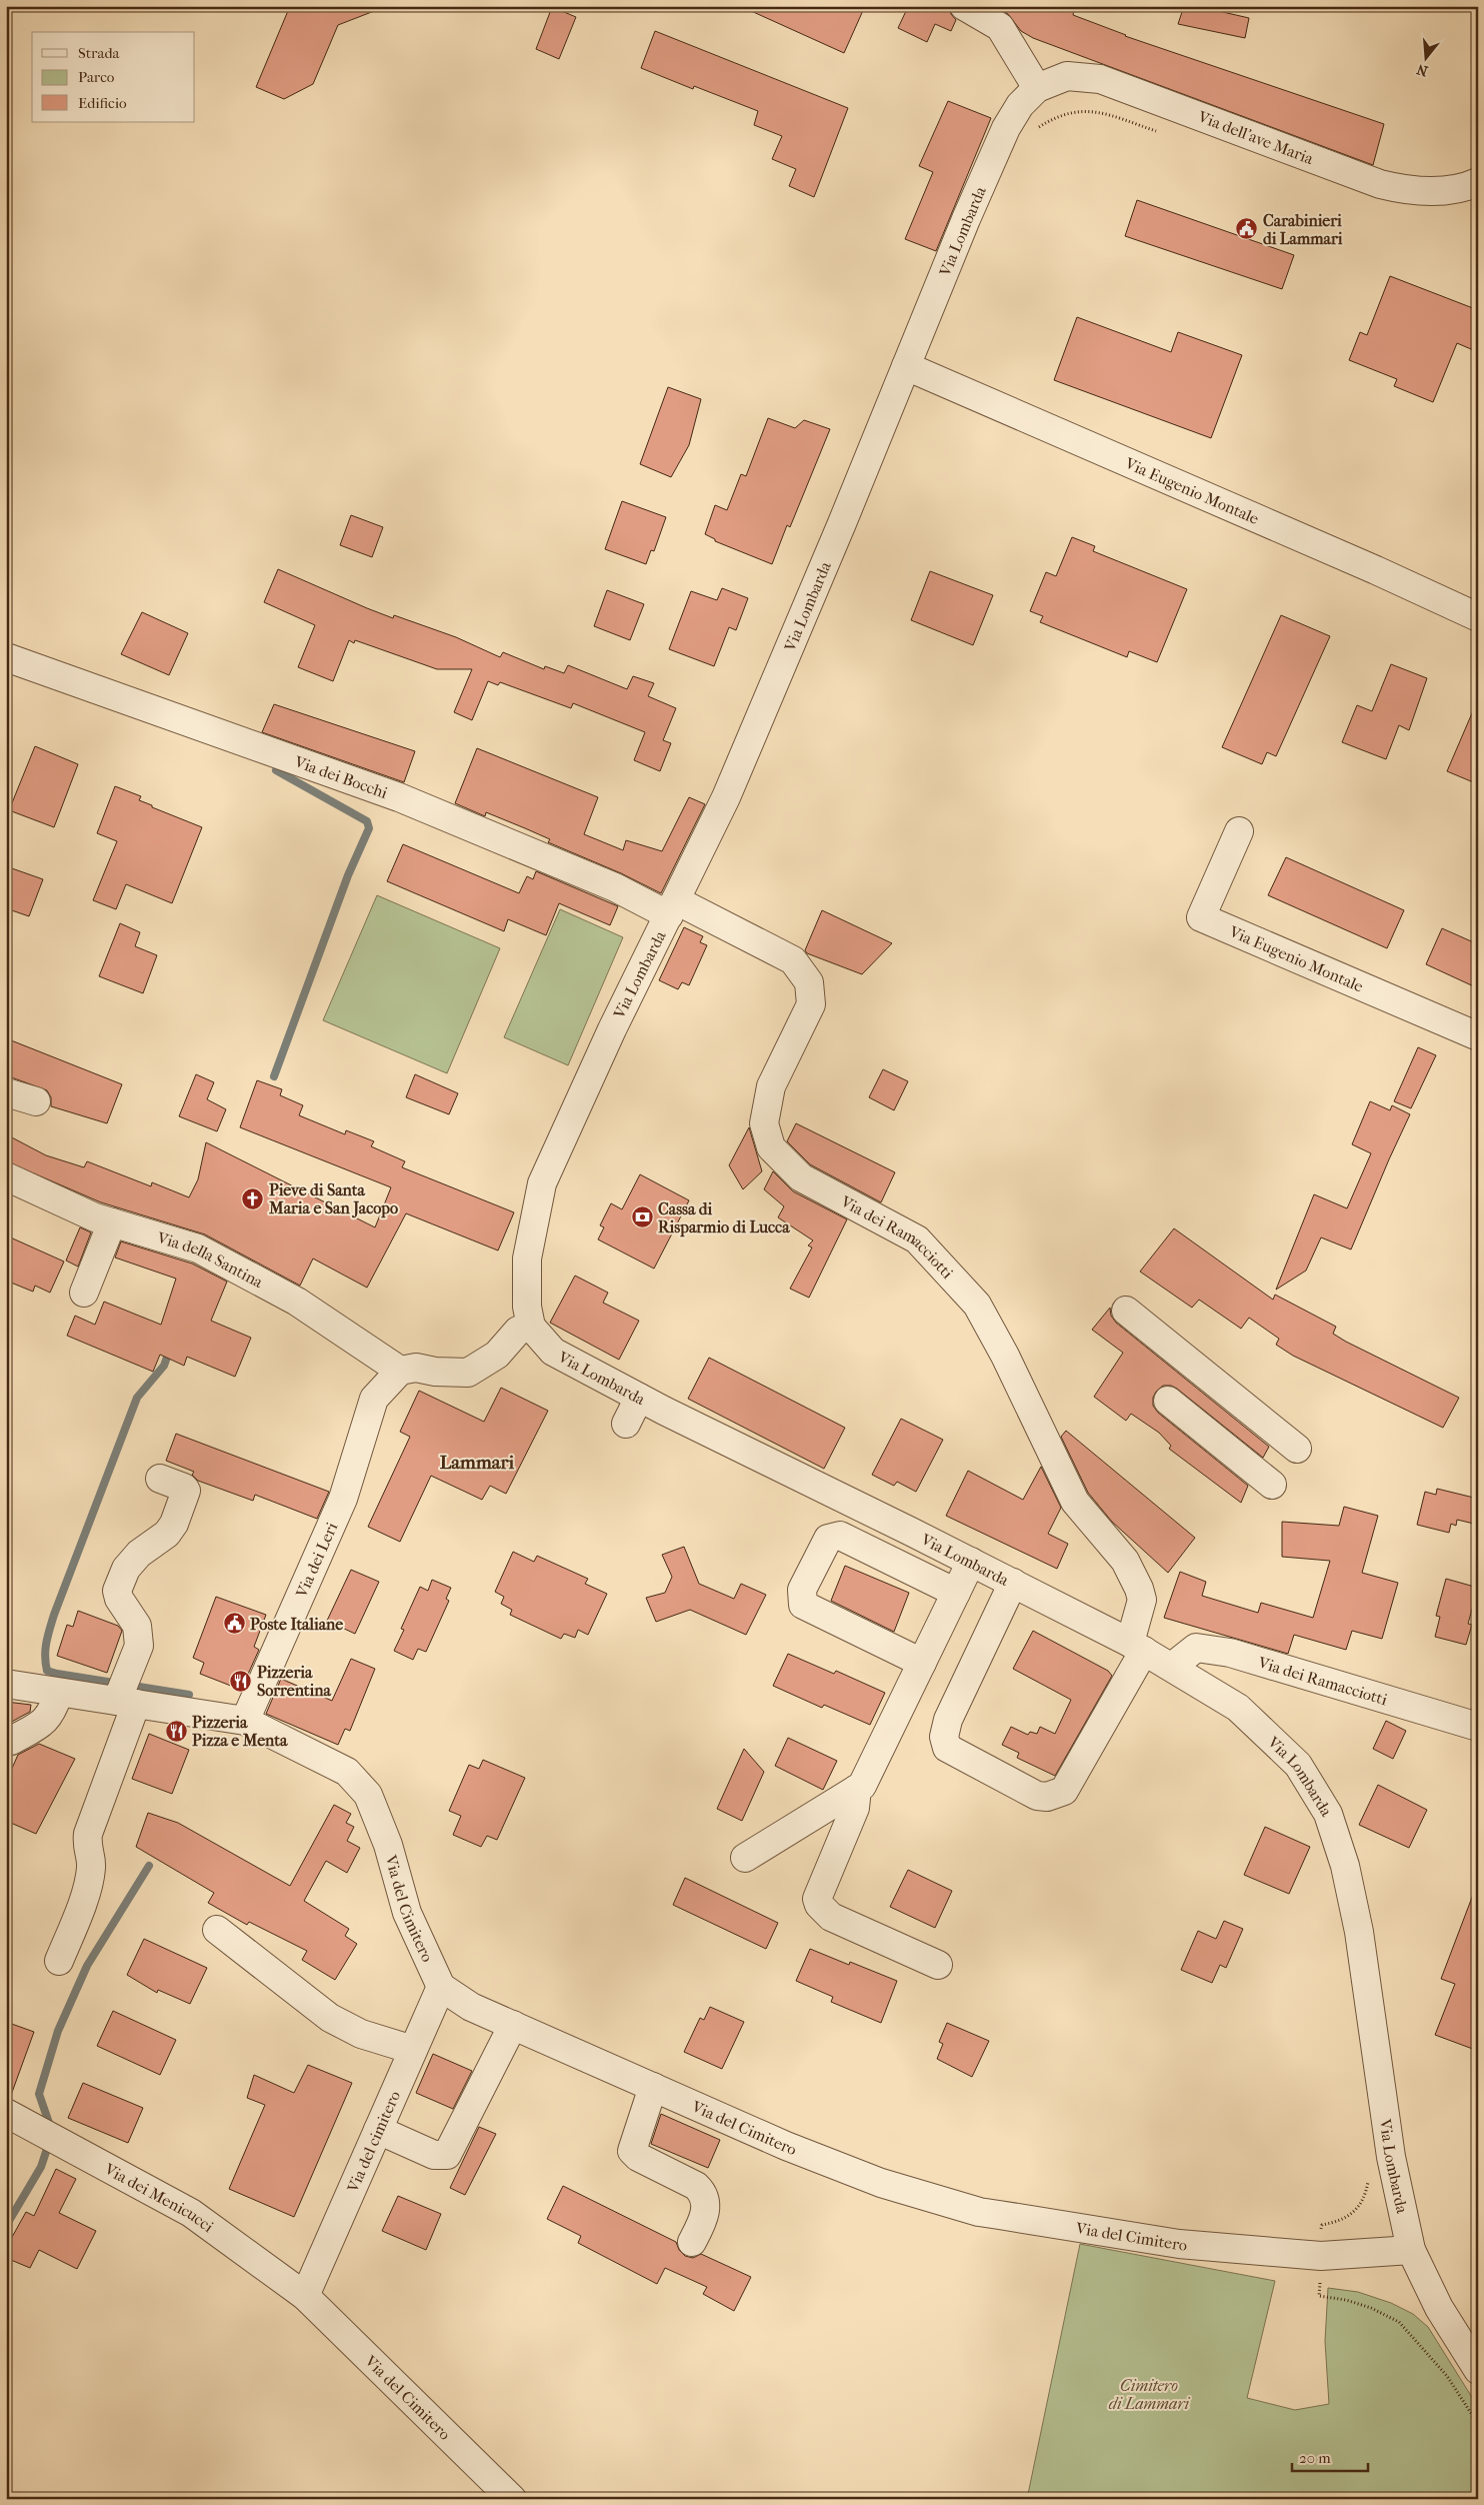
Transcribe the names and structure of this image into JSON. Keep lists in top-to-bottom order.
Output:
{
  "streets": {
    "street": [
      "Via dell'ave Maria",
      "Via Lombarda",
      "Via Eugenio Montale",
      "Via dei Bocchi",
      "Via dei Ramacciotti",
      "Via della Santina",
      "Via dei Leri",
      "Via del Cimitero",
      "Via del cimitero",
      "Via dei Menicucci"
    ]
  },
  "crossings": [
    ["Via dell'ave Maria", "Via Lombarda"],
    ["Via Lombarda", "Via Eugenio Montale"],
    ["Via Lombarda", "Via dei Bocchi"],
    ["Via Lombarda", "Via dei Ramacciotti"],
    ["Via Lombarda", "Via del Cimitero"],
    ["Via dei Bocchi", "Via dei Ramacciotti"],
    ["Via della Santina", "Via dei Leri"],
    ["Via dei Leri", "Via del Cimitero"],
    ["Via del Cimitero", "Via del cimitero"],
    ["Via del Cimitero", "Via dei Menicucci"],
    ["Via del cimitero", "Via dei Menicucci"]
  ],
  "districts": ["Lammari"],
  "parks": ["Cimitero di Lammari"],
  "places": {
    "public building": ["Carabinieri di Lammari", "Poste Italiane"],
    "church": ["Pieve di Santa Maria e San Jacopo"],
    "bank": ["Cassa di Risparmio di Lucca"],
    "restaurant": ["Pizzeria Sorrentina", "Pizzeria Pizza e Menta"]
  },
  "legend": ["Strada", "Parco", "Edificio"],
  "scale_bar": "20 m",
  "north": "bottom"
}
